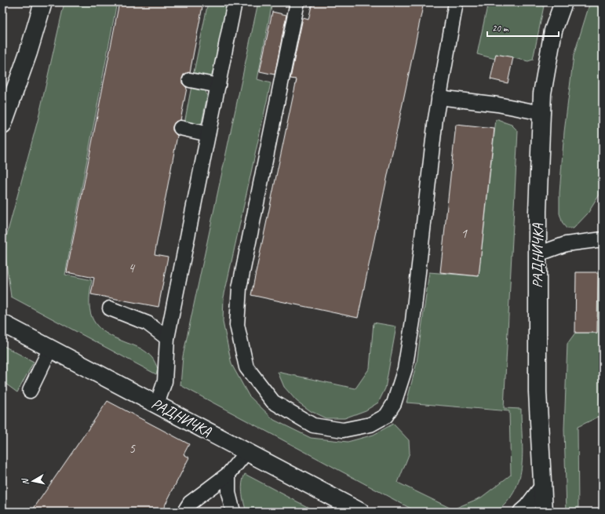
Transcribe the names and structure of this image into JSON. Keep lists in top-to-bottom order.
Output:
{
  "streets": {
    "street": ["РАДНИЧКА"]
  },
  "house_numbers": ["1", "4", "5"],
  "scale_bar": "20 m",
  "north": "left"
}
